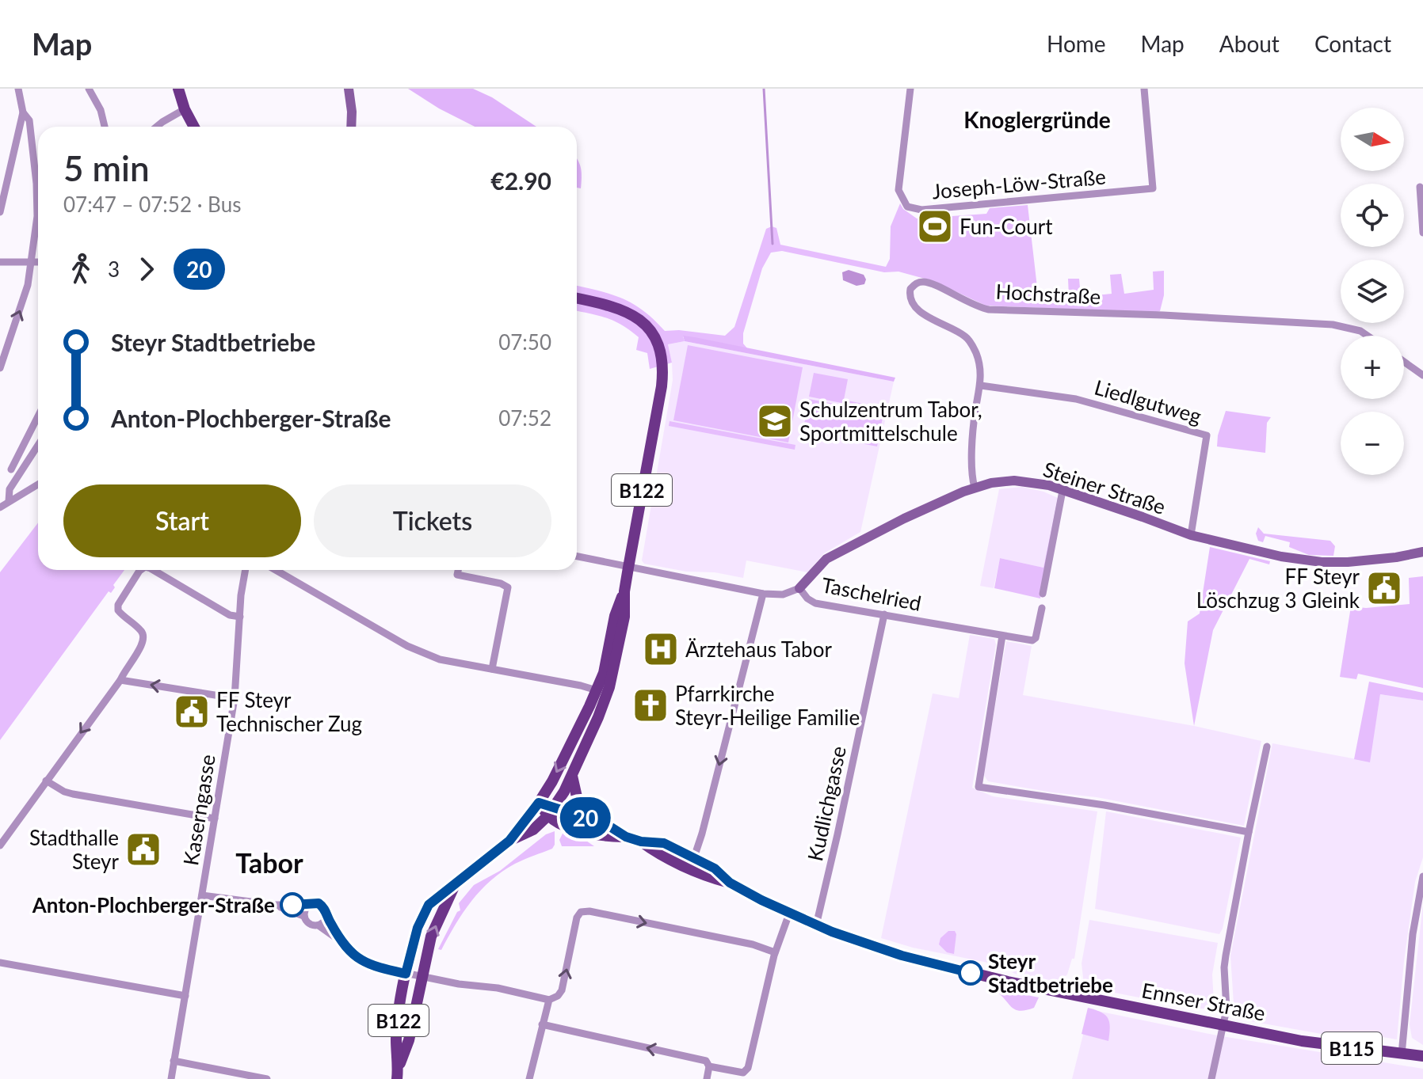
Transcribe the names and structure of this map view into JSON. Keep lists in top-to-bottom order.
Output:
{
  "streets": {
    "main road": ["B122", "Ennser Straße", "B115"],
    "street": [
      "Joseph-Löw-Straße",
      "Hochstraße",
      "Liedlgutweg",
      "Steiner Straße",
      "Taschelried",
      "Kudlichgasse",
      "Kaserngasse"
    ]
  },
  "crossings": [
    ["Hochstraße", "Liedlgutweg"],
    ["Hochstraße", "Steiner Straße"],
    ["Liedlgutweg", "Steiner Straße"],
    ["Steiner Straße", "Taschelried"],
    ["B122", "Taschelried"],
    ["B122", "Ennser Straße"],
    ["Taschelried", "Kudlichgasse"],
    ["Kudlichgasse", "Ennser Straße"]
  ],
  "districts": ["Knoglergründe", "Tabor"],
  "places": {
    "sports": ["Fun-Court"],
    "school or university": ["Schulzentrum Tabor, Sportmittelschule"],
    "public building": ["FF Steyr Löschzug 3 Gleink", "FF Steyr Technischer Zug", "Stadthalle Steyr"],
    "hospital": ["Ärztehaus Tabor"],
    "church": ["Pfarrkirche Steyr-Heilige Familie"],
    "other": ["Anton-Plochberger-Straße", "Steyr Stadtbetriebe"]
  },
  "lines": ["bus line 20"],
  "north": "right",
  "page": {
    "header": "Map",
    "nav": [
      "Home",
      "Map",
      "About",
      "Contact"
    ],
    "on_map": "20",
    "map_buttons": ["+", "−"],
    "heading": ["5 min", "07:47 – 07:52 · Bus", "€2.90"],
    "legs": ["3", "20"],
    "list": [
      {
        "name": "Steyr Stadtbetriebe",
        "value": "07:50"
      },
      {
        "name": "Anton-Plochberger-Straße",
        "value": "07:52"
      }
    ],
    "buttons": ["Start", "Tickets"]
  }
}
